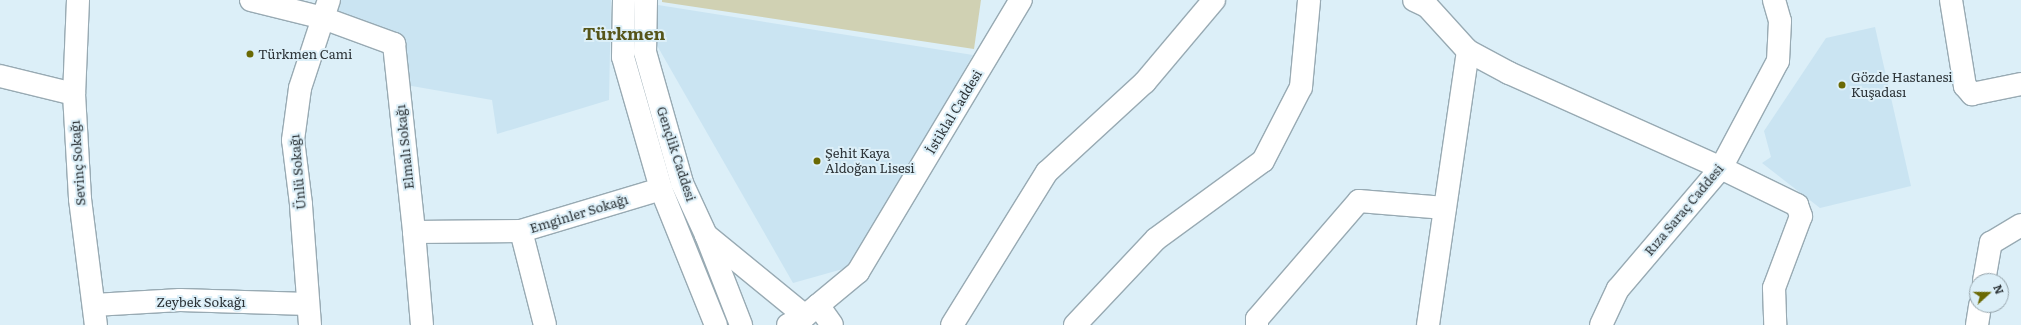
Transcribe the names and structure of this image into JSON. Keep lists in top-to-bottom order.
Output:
{
  "streets": {
    "street": [
      "İstiklal Caddesi",
      "Elmalı Sokağı",
      "Gençlik Caddesi",
      "Sevinç Sokağı",
      "Ünlü Sokağı",
      "Rıza Saraç Caddesi",
      "Emginler Sokağı",
      "Zeybek Sokağı"
    ]
  },
  "crossings": [
    ["Elmalı Sokağı", "Ünlü Sokağı"],
    ["Gençlik Caddesi", "Emginler Sokağı"],
    ["Sevinç Sokağı", "Zeybek Sokağı"],
    ["Ünlü Sokağı", "Zeybek Sokağı"]
  ],
  "districts": ["Türkmen"],
  "places": ["Türkmen Cami", "Gözde Hastanesi Kuşadası", "Şehit Kaya Aldoğan Lisesi"],
  "north": "right"
}
